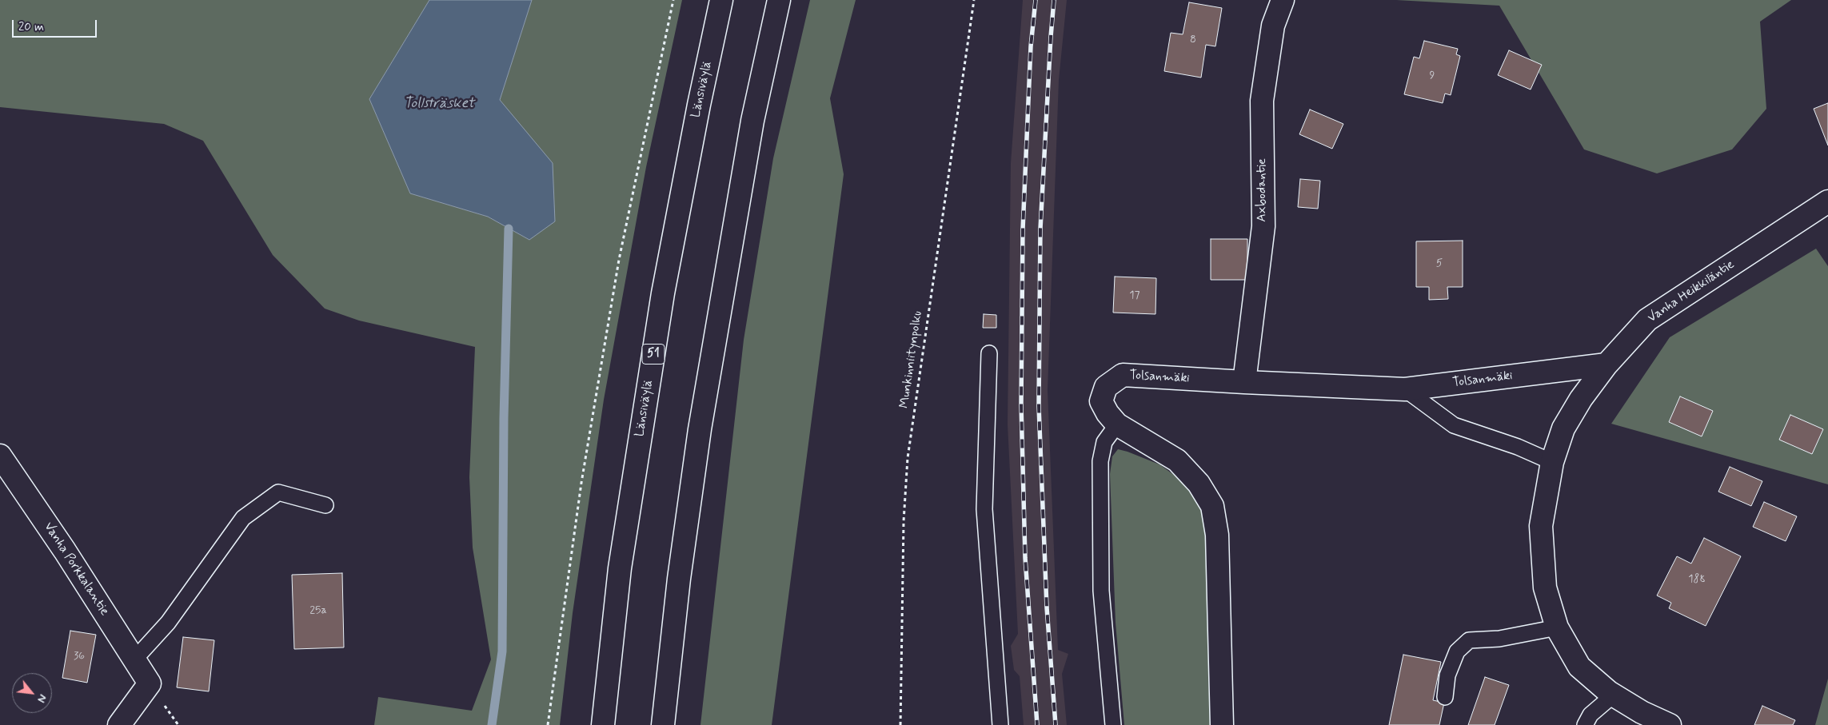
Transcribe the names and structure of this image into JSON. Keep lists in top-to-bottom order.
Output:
{
  "streets": {
    "main road": [
      "Länsiväylä",
      "Axbodantie",
      "Vanha Heikkiläntie",
      "51",
      "Tolsanmäki",
      "Vanha Porkkalantie"
    ],
    "path": ["Munkinniitynpolku"]
  },
  "crossings": [
    ["Axbodantie", "Tolsanmäki"],
    ["Vanha Heikkiläntie", "Tolsanmäki"]
  ],
  "water": ["Tollsträsket"],
  "house_numbers": [
    "8",
    "9",
    "5",
    "17",
    "188",
    "25a",
    "36"
  ],
  "scale_bar": "20 m",
  "north": "bottom right"
}
